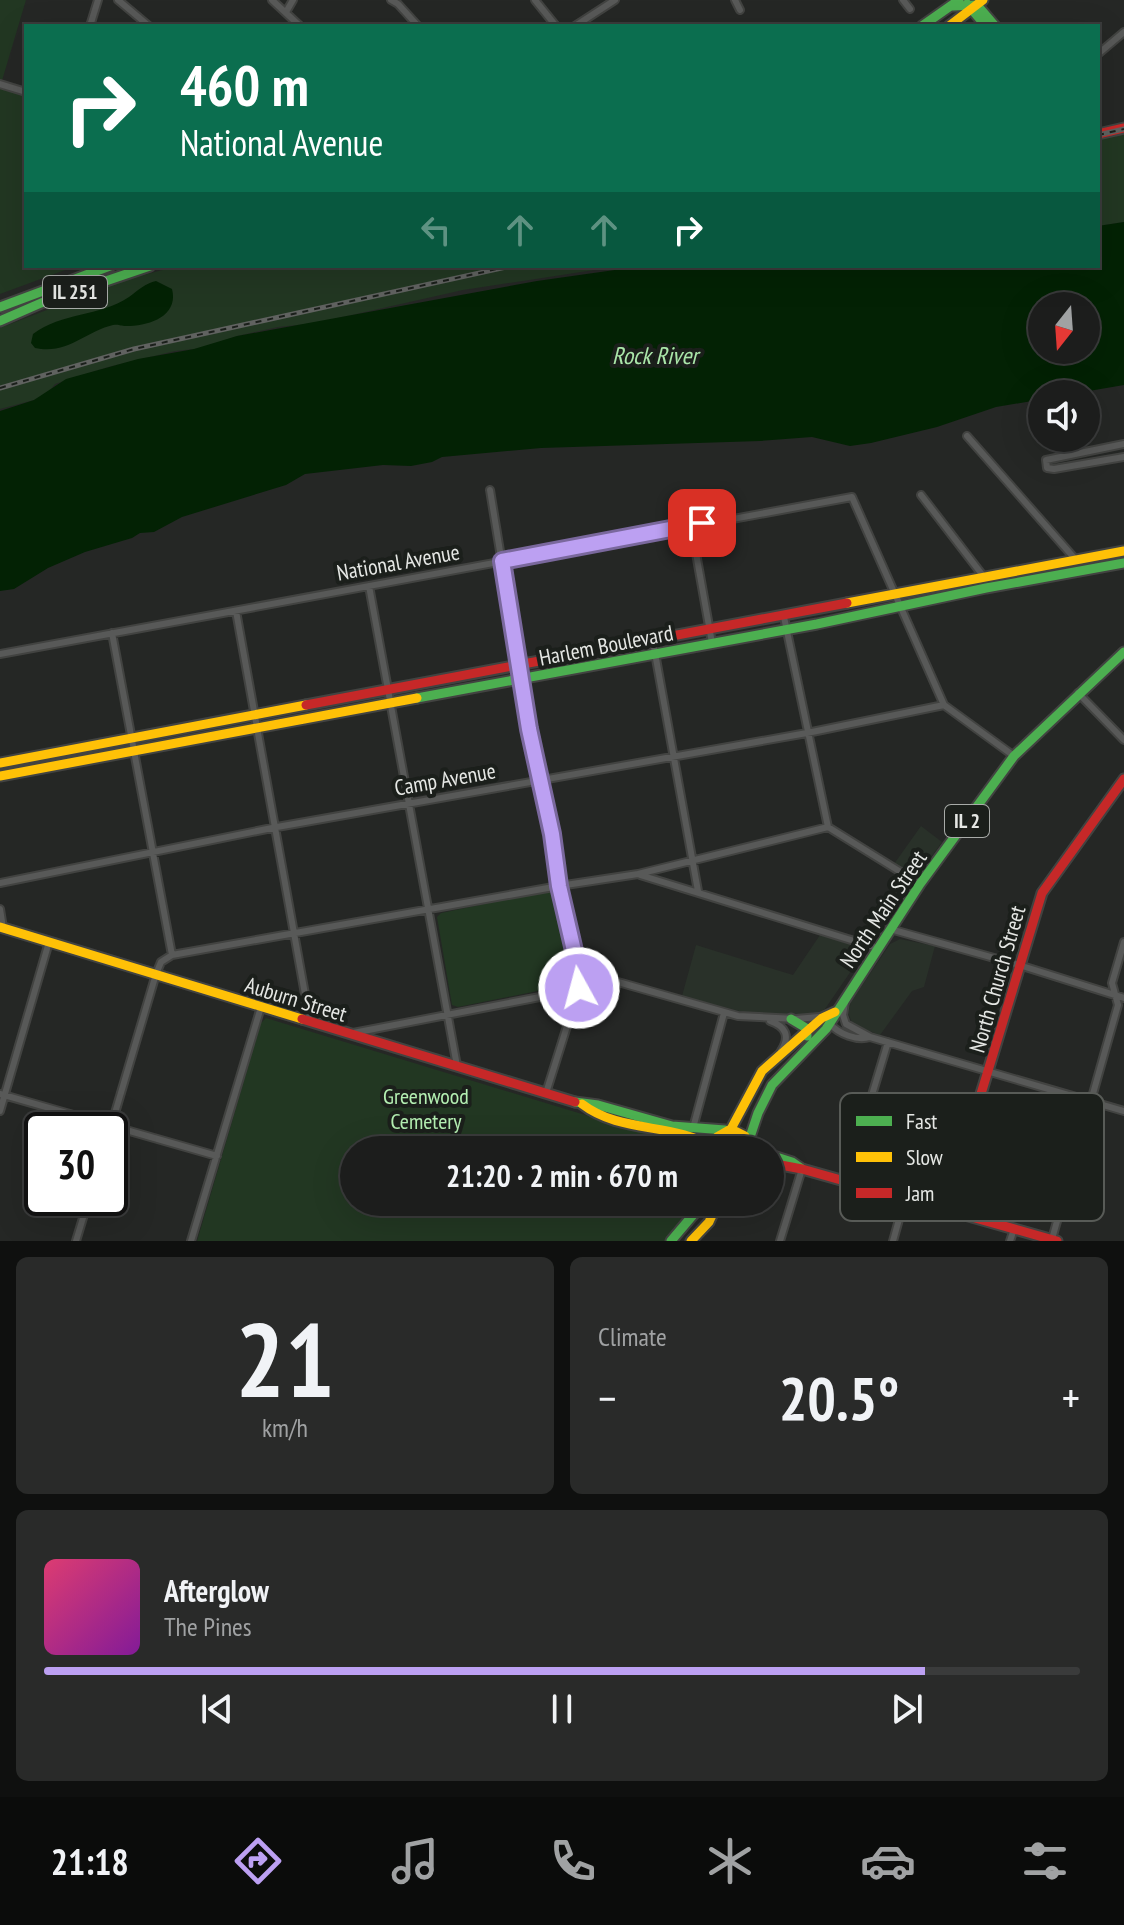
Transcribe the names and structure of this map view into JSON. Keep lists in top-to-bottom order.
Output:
{
  "streets": {
    "street": [
      "IL 251",
      "National Avenue",
      "Harlem Boulevard",
      "Camp Avenue",
      "IL 2",
      "North Main Street",
      "North Church Street",
      "Auburn Street"
    ]
  },
  "crossings": [
    ["National Avenue", "Harlem Boulevard"],
    ["North Main Street", "Auburn Street"]
  ],
  "water": ["Rock River"],
  "parks": ["Greenwood Cemetery"],
  "legend": ["Fast", "Slow", "Jam"],
  "north": "bottom",
  "page": {
    "turn": ["460 m", "National Avenue"],
    "limit": "30",
    "trip": "21:20 · 2 min · 670 m",
    "tile": [
      ["21", "km/h"],
      "Climate"
    ],
    "heat": ["−", "20.5°", "+"],
    "song": ["Afterglow", "The Pines"],
    "tabs": "21:18"
  }
}
